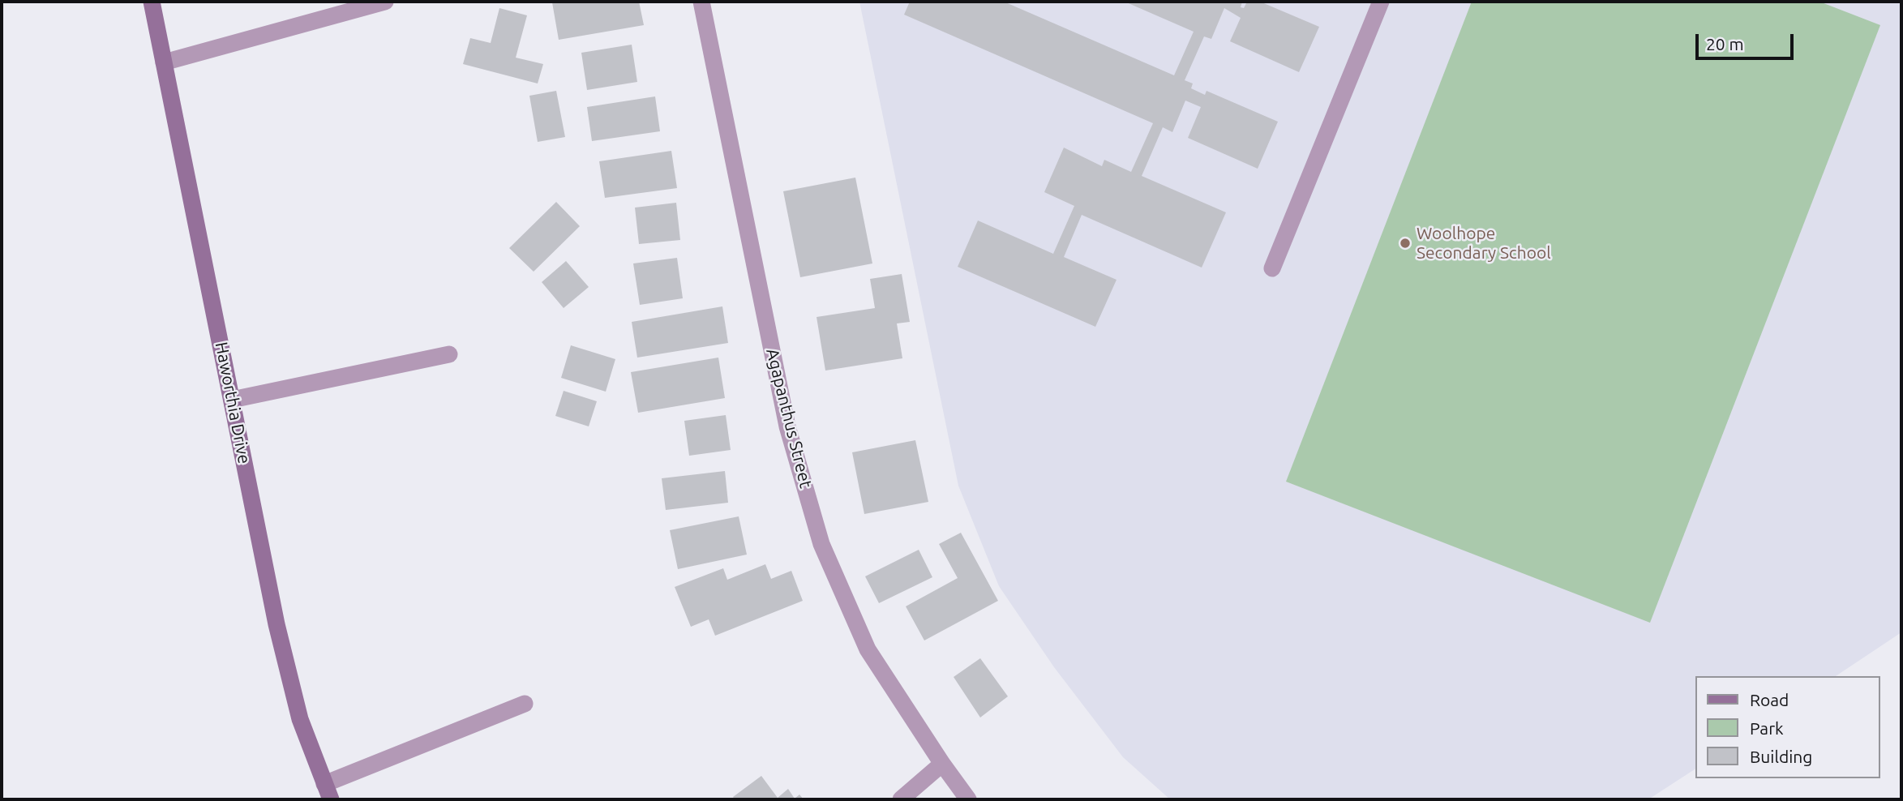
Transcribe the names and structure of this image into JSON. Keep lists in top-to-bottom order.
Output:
{
  "streets": {
    "street": ["Haworthia Drive", "Agapanthus Street"]
  },
  "places": ["Woolhope Secondary School"],
  "legend": ["Road", "Park", "Building"],
  "scale_bar": "20 m"
}
